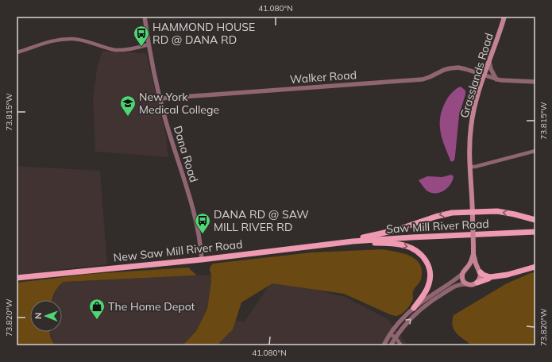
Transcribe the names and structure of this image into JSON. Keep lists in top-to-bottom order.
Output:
{
  "streets": {
    "main road": ["Grasslands Road", "Saw Mill River Road", "New Saw Mill River Road"],
    "street": ["Walker Road", "Dana Road"]
  },
  "crossings": [
    ["Grasslands Road", "Walker Road"],
    ["Walker Road", "Dana Road"],
    ["Dana Road", "New Saw Mill River Road"],
    ["Saw Mill River Road", "New Saw Mill River Road"]
  ],
  "places": {
    "bus stop": ["HAMMOND HOUSE RD @ DANA RD", "DANA RD @ SAW MILL RIVER RD"],
    "school or university": ["New York Medical College"],
    "shop": ["The Home Depot"]
  },
  "north": "left",
  "coordinates": ["41.080°N", "73.815°W", "73.820°W"]
}
